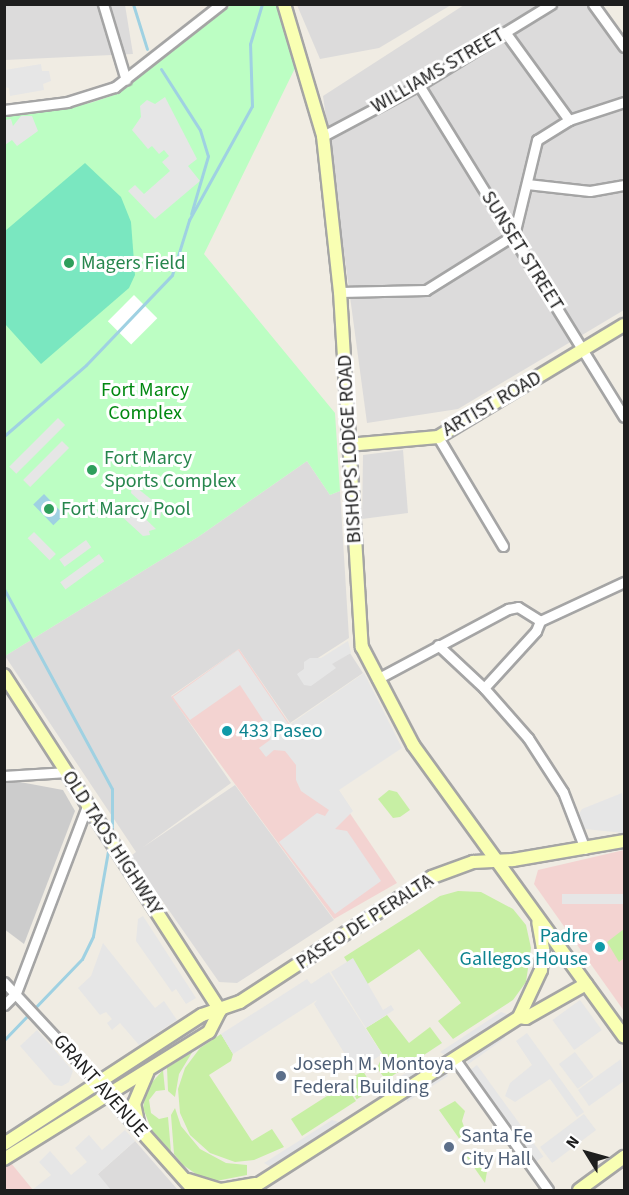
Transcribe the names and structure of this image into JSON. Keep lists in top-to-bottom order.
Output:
{
  "streets": {
    "street": [
      "WILLIAMS STREET",
      "SUNSET STREET",
      "ARTIST ROAD",
      "BISHOPS LODGE ROAD",
      "OLD TAOS HIGHWAY",
      "PASEO DE PERALTA",
      "GRANT AVENUE"
    ]
  },
  "crossings": [
    ["WILLIAMS STREET", "SUNSET STREET"],
    ["WILLIAMS STREET", "BISHOPS LODGE ROAD"],
    ["SUNSET STREET", "ARTIST ROAD"],
    ["ARTIST ROAD", "BISHOPS LODGE ROAD"],
    ["BISHOPS LODGE ROAD", "PASEO DE PERALTA"],
    ["OLD TAOS HIGHWAY", "PASEO DE PERALTA"],
    ["PASEO DE PERALTA", "GRANT AVENUE"]
  ],
  "parks": ["Fort Marcy Complex"],
  "places": [
    "Magers Field",
    "Fort Marcy Sports Complex",
    "Fort Marcy Pool",
    "433 Paseo",
    "Padre Gallegos House",
    "Joseph M. Montoya Federal Building",
    "Santa Fe City Hall"
  ],
  "north": "top left"
}
